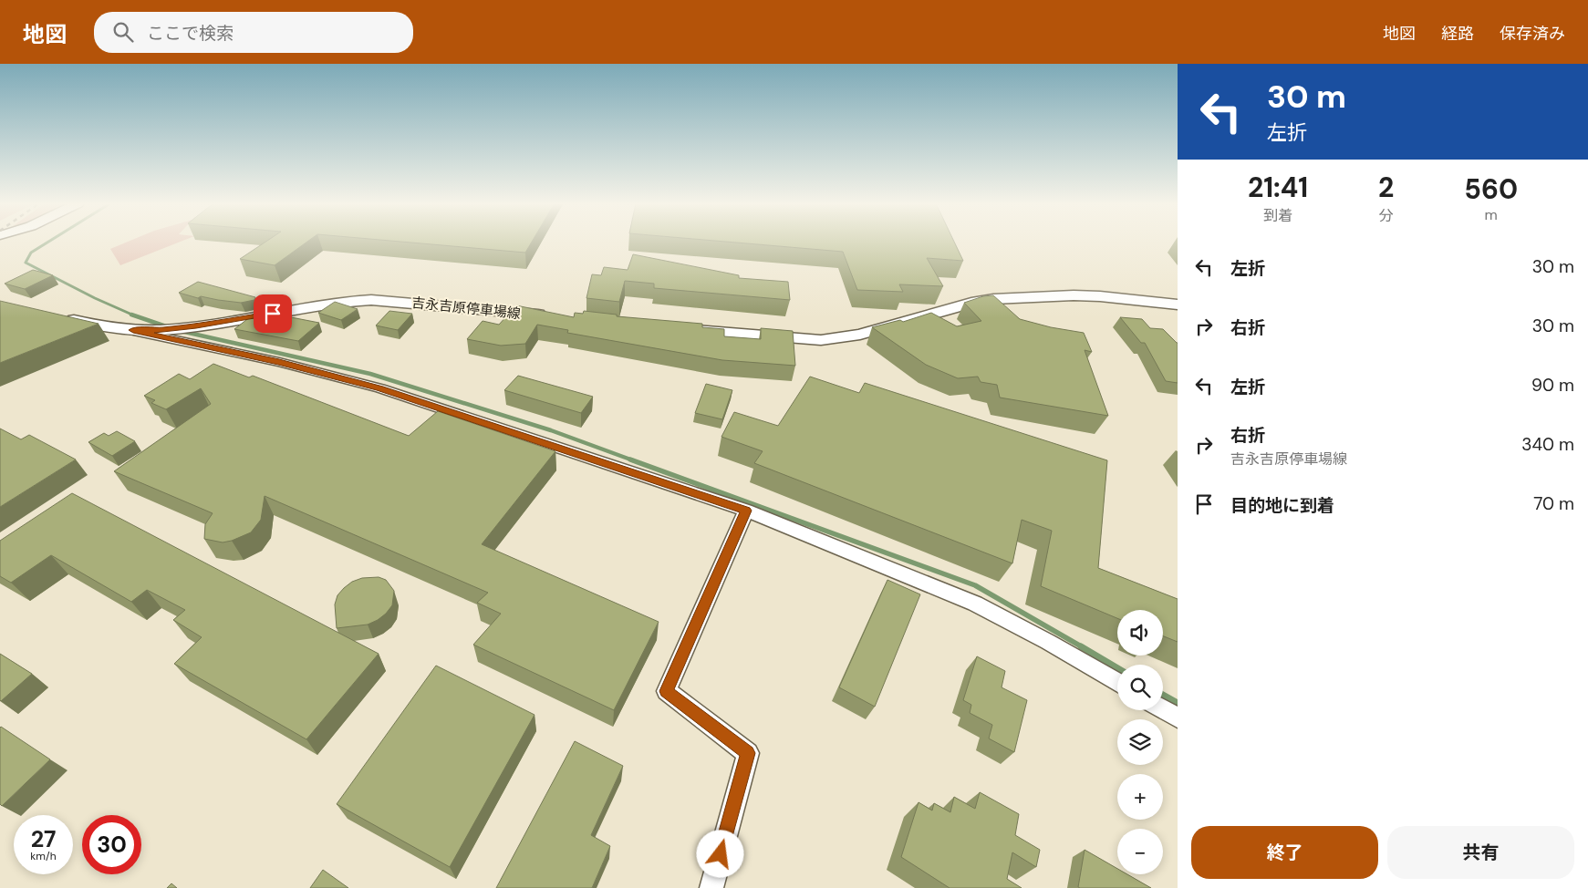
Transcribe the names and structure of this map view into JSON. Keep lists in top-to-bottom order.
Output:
{
  "streets": {
    "main road": ["吉永吉原停車場線"]
  },
  "page": {
    "header": "地図",
    "search": "ここで検索",
    "nav": ["地図", "経路", "保存済み"],
    "turn": ["30 m", "左折"],
    "eta": [
      "21:41",
      "到着",
      "2",
      "分",
      "560",
      "m"
    ],
    "list": [
      {
        "name": "左折",
        "value": "30 m"
      },
      {
        "name": "右折",
        "value": "30 m"
      },
      {
        "name": "左折",
        "value": "90 m"
      },
      {
        "name": "右折",
        "note": "吉永吉原停車場線",
        "value": "340 m"
      },
      {
        "name": "目的地に到着",
        "value": "70 m"
      }
    ],
    "map_buttons": ["+", "−"],
    "speed": "27 km/h",
    "limit": "30",
    "buttons": ["終了", "共有"]
  }
}
